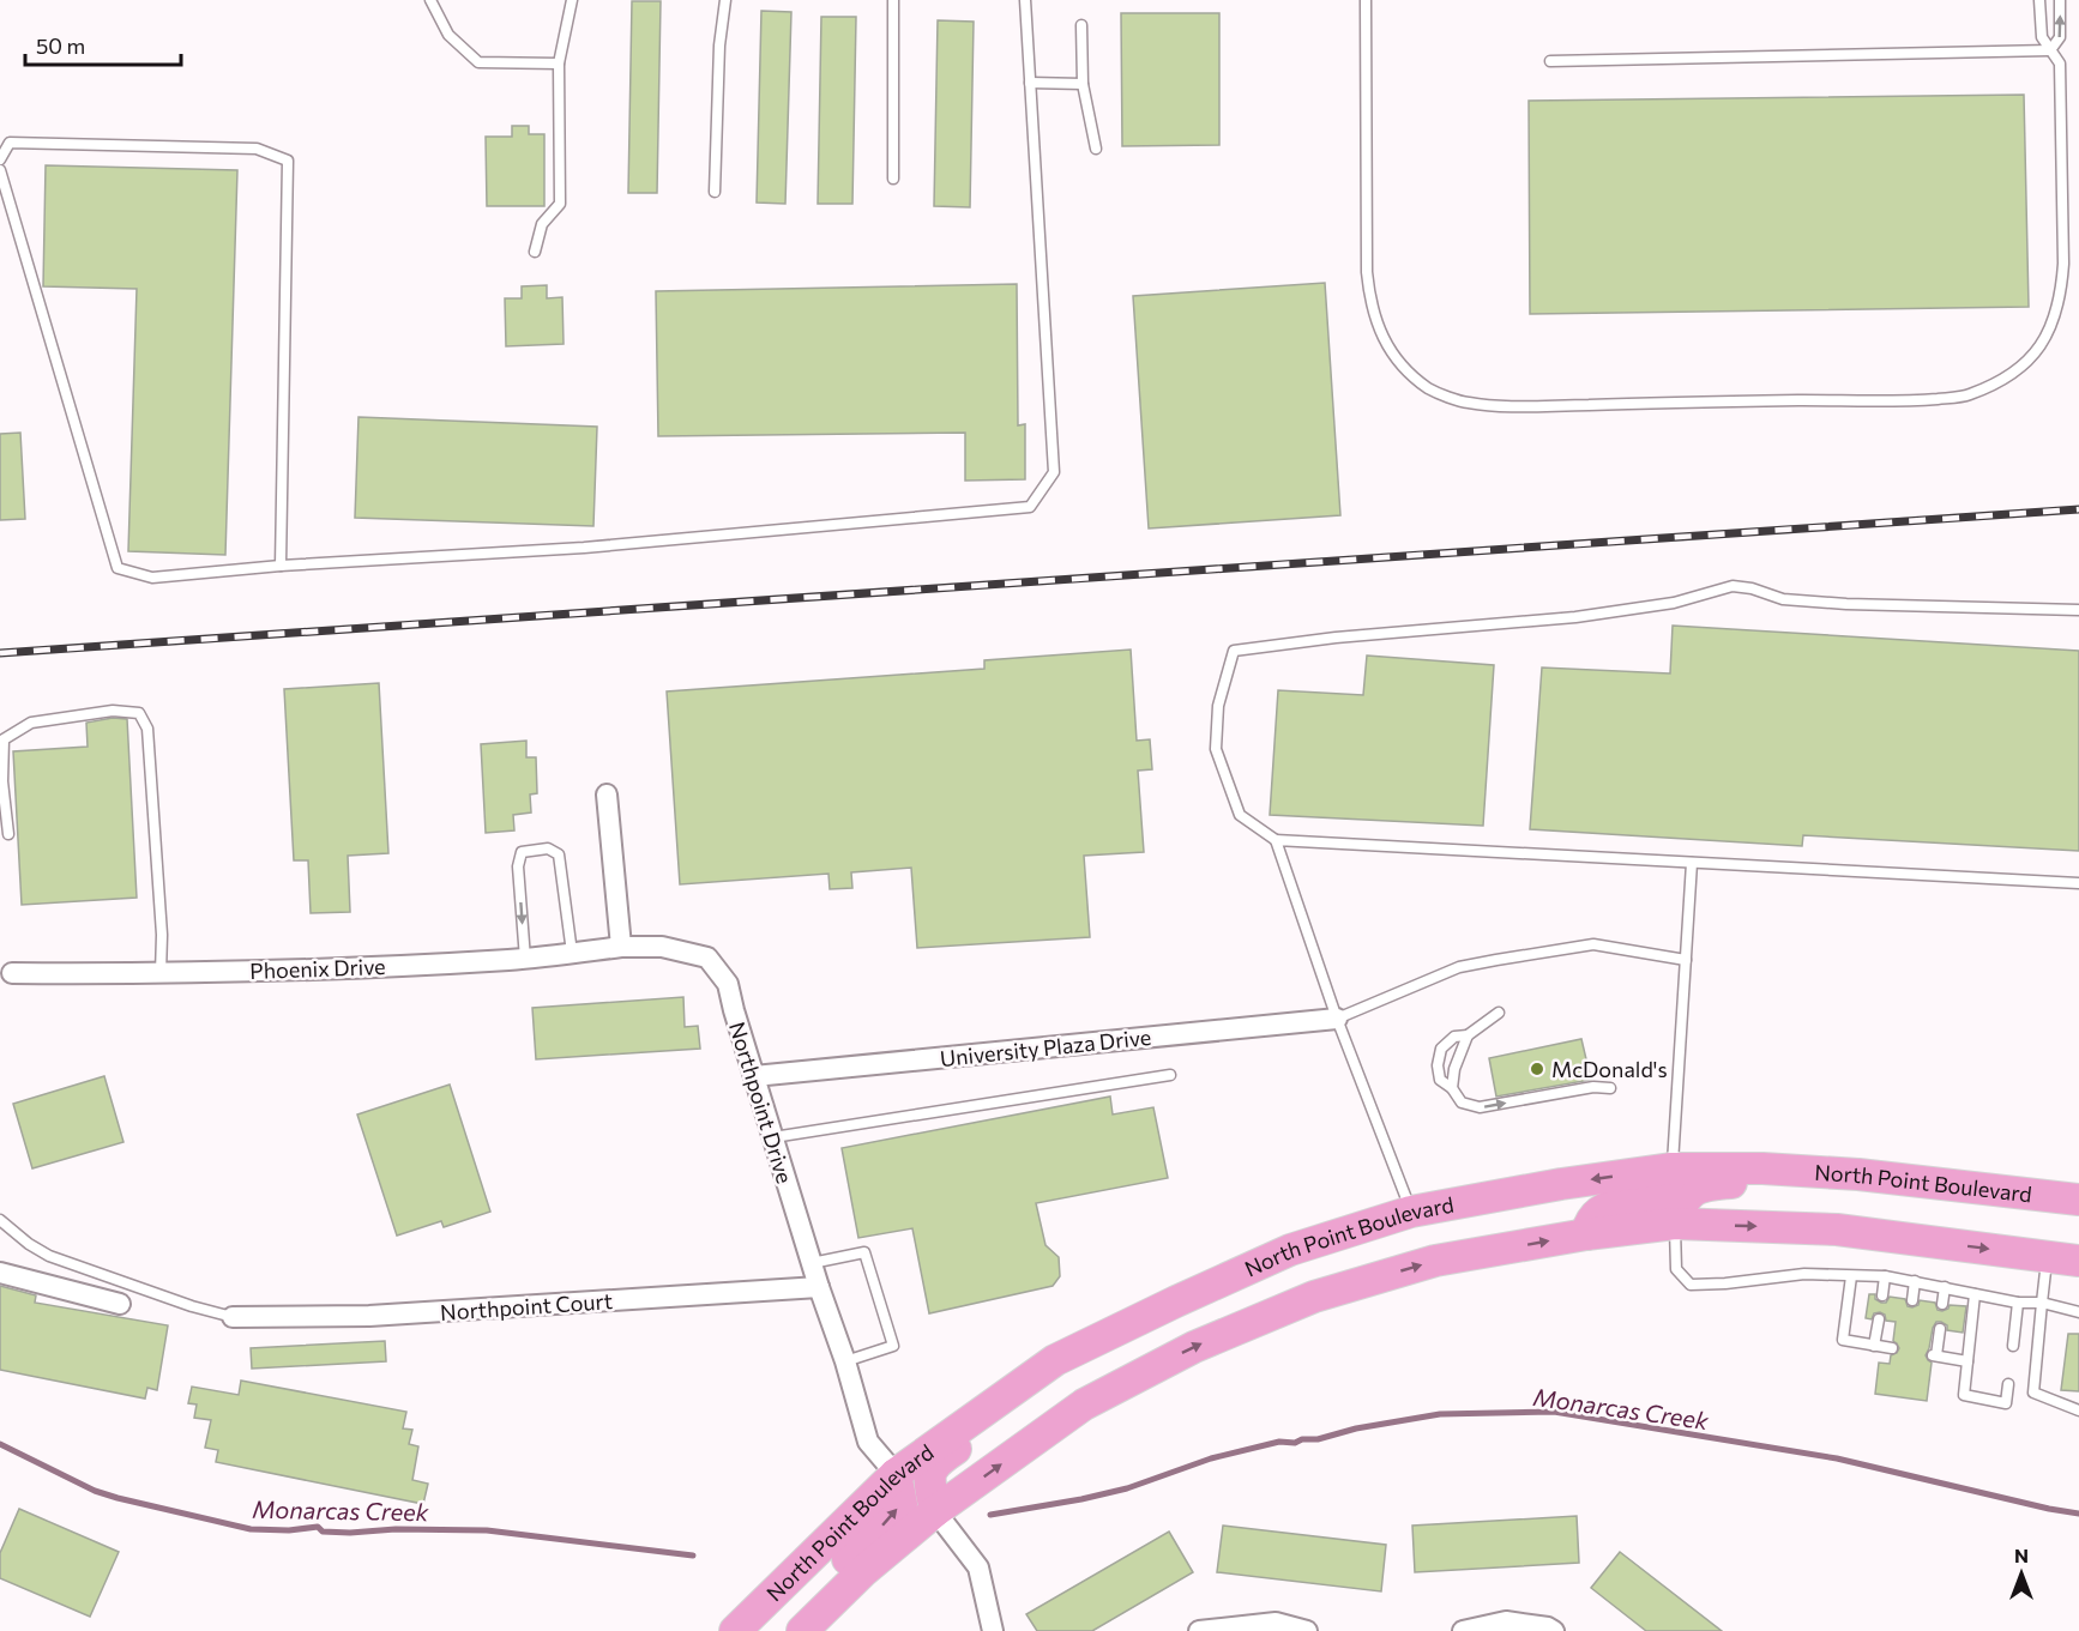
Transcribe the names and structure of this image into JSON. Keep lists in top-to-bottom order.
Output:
{
  "streets": {
    "main road": ["North Point Boulevard"],
    "street": [
      "Phoenix Drive",
      "University Plaza Drive",
      "Northpoint Drive",
      "Northpoint Court"
    ]
  },
  "crossings": [
    ["Phoenix Drive", "Northpoint Drive"],
    ["University Plaza Drive", "Northpoint Drive"],
    ["Northpoint Drive", "North Point Boulevard"],
    ["Northpoint Drive", "Northpoint Court"]
  ],
  "water": ["Monarcas Creek"],
  "places": ["McDonald's"],
  "scale_bar": "50 m",
  "north": "top"
}
